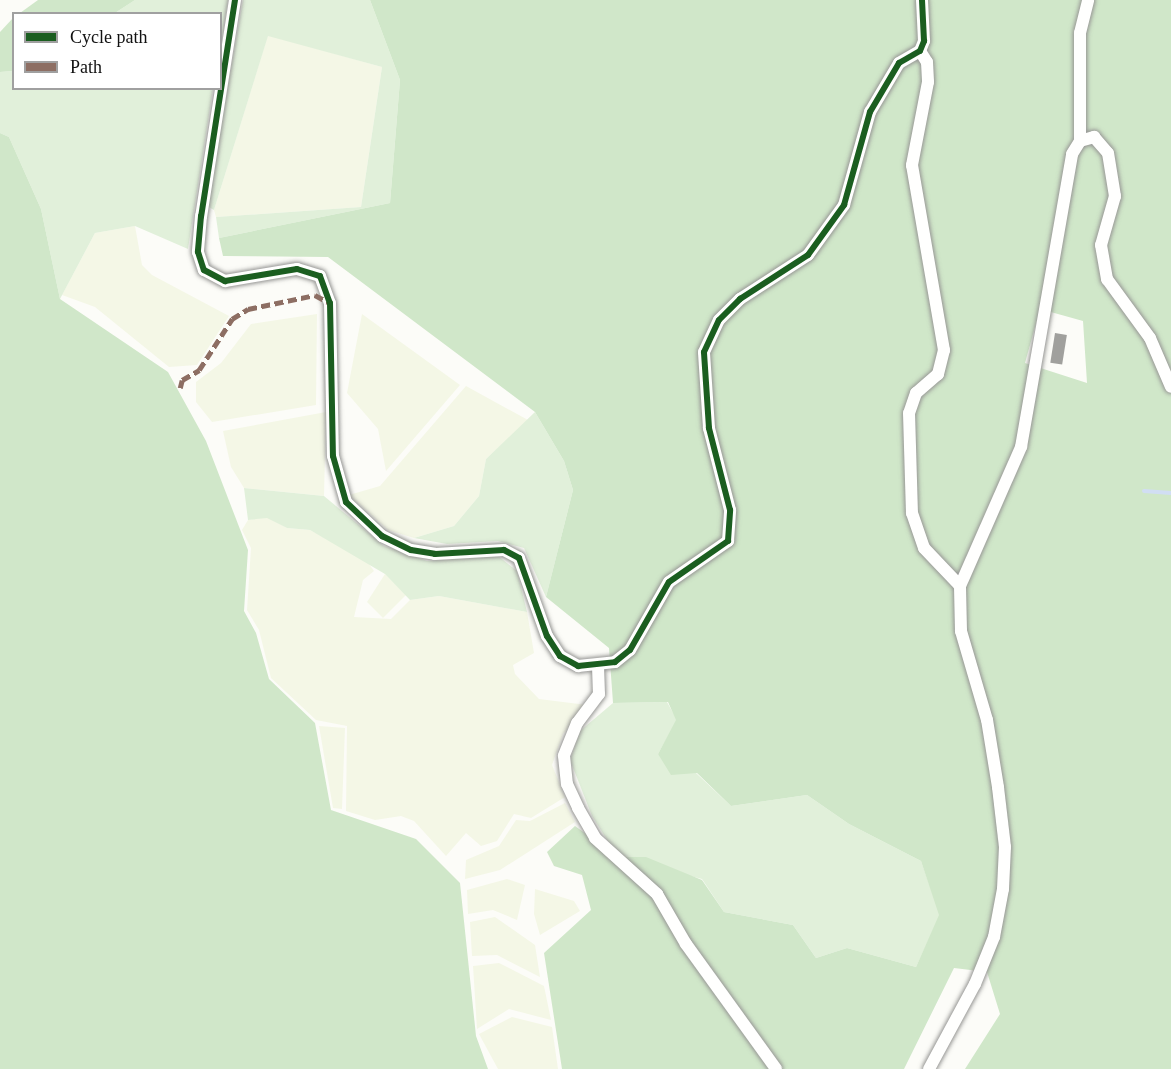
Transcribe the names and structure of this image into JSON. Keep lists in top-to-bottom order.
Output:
{
  "legend": ["Cycle path", "Path"]
}
